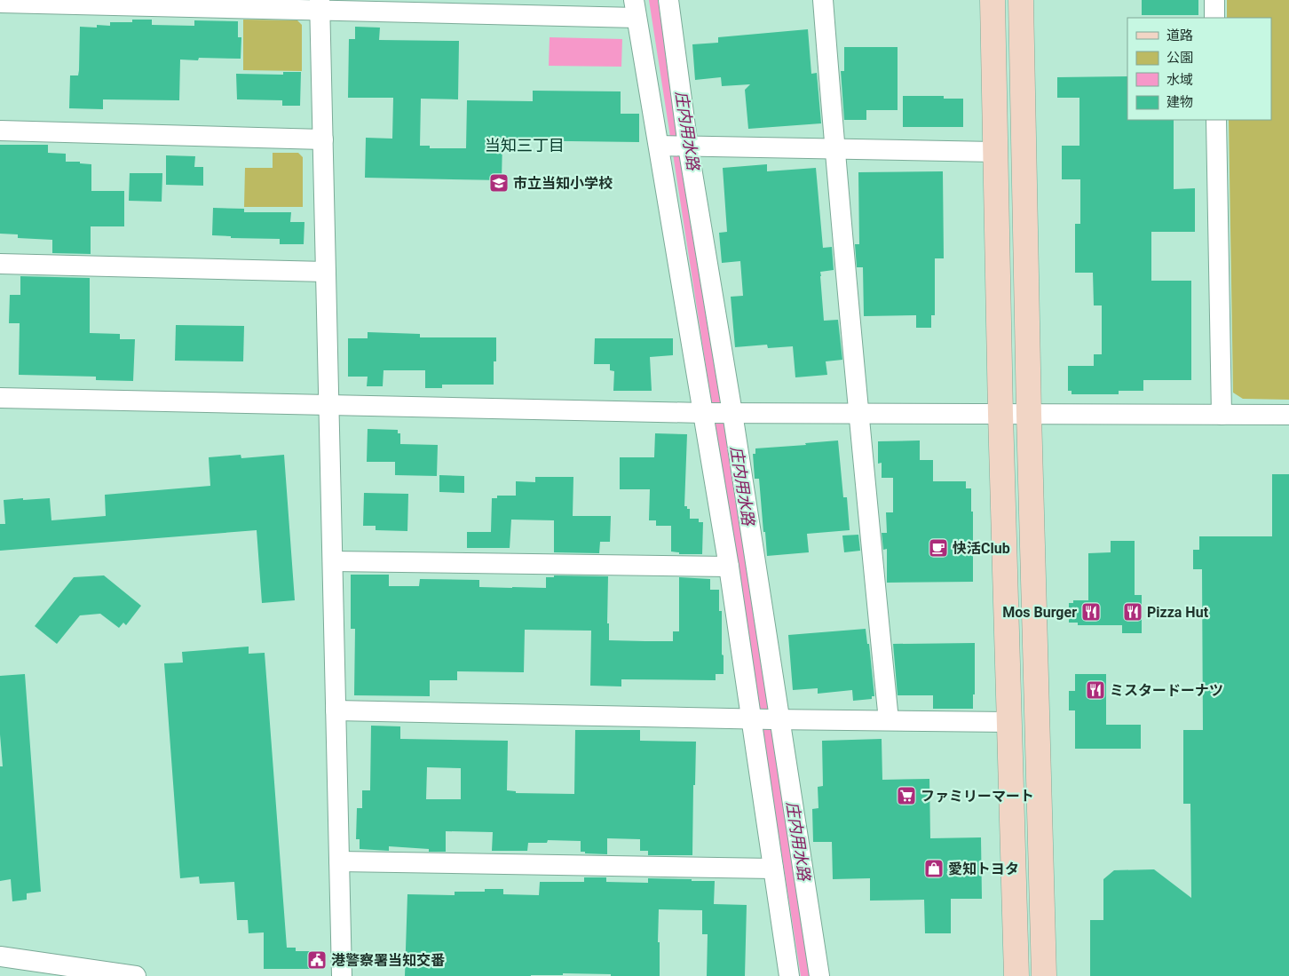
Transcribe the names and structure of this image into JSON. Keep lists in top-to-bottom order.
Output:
{
  "districts": ["当知三丁目"],
  "water": ["庄内用水路"],
  "places": {
    "school or university": ["市立当知小学校"],
    "cafe": ["快活Club"],
    "restaurant": ["Mos Burger", "Pizza Hut", "ミスタードーナツ"],
    "supermarket": ["ファミリーマート"],
    "shop": ["愛知トヨタ"],
    "public building": ["港警察署当知交番"]
  },
  "legend": [
    "道路",
    "公園",
    "水域",
    "建物"
  ]
}
